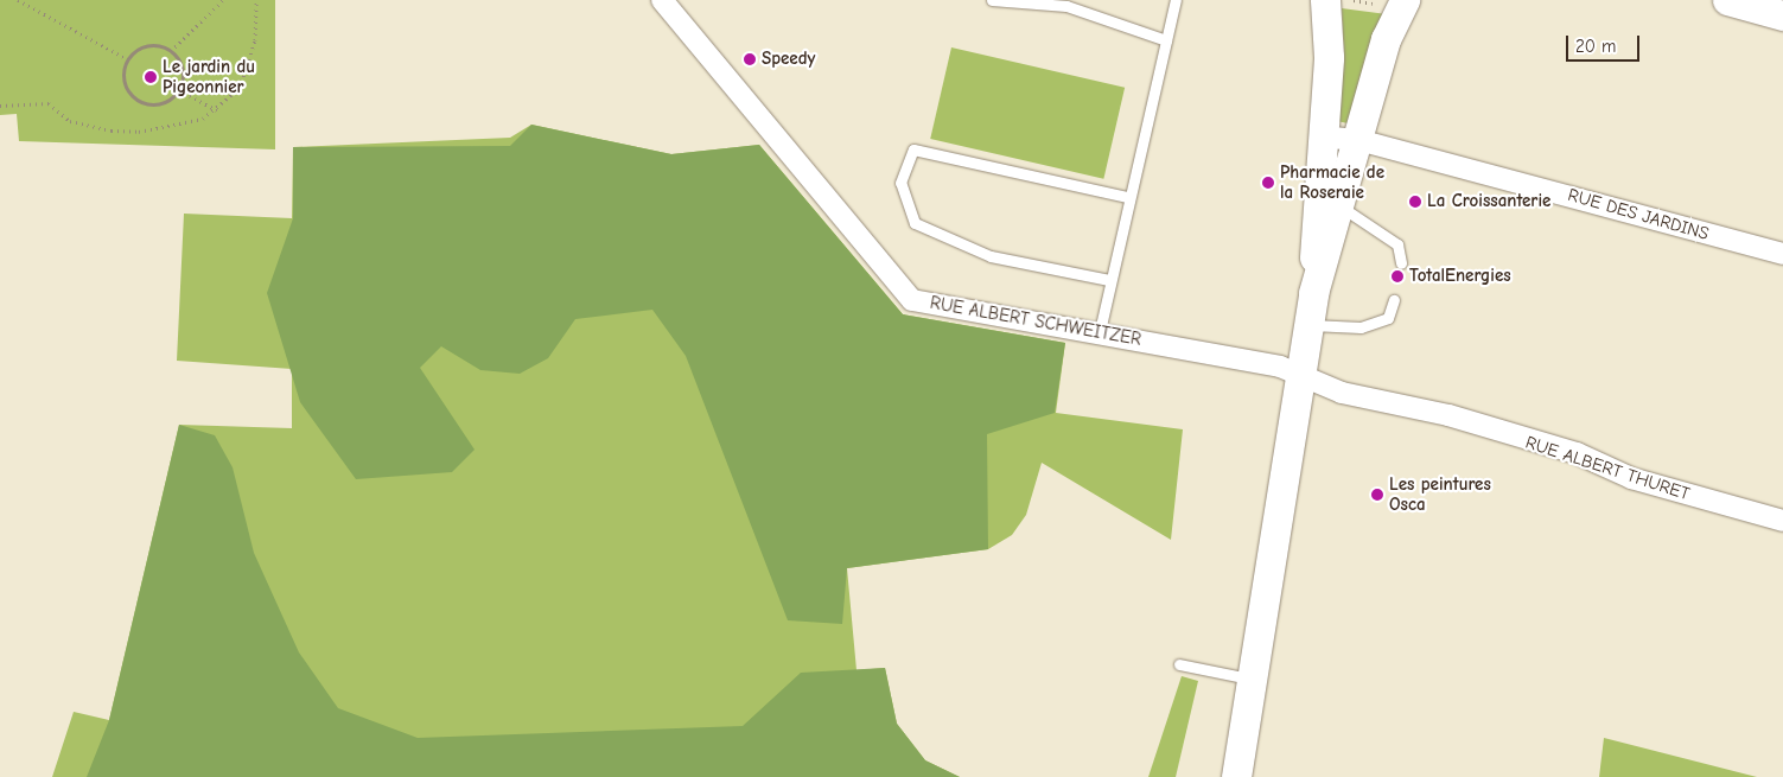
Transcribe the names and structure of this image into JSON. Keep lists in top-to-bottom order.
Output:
{
  "streets": {
    "street": ["RUE DES JARDINS", "RUE ALBERT SCHWEITZER", "RUE ALBERT THURET"]
  },
  "crossings": [
    ["RUE ALBERT SCHWEITZER", "RUE ALBERT THURET"]
  ],
  "places": [
    "Speedy",
    "Le jardin du Pigeonnier",
    "Pharmacie de la Roseraie",
    "La Croissanterie",
    "TotalEnergies",
    "Les peintures Osca"
  ],
  "scale_bar": "20 m"
}
